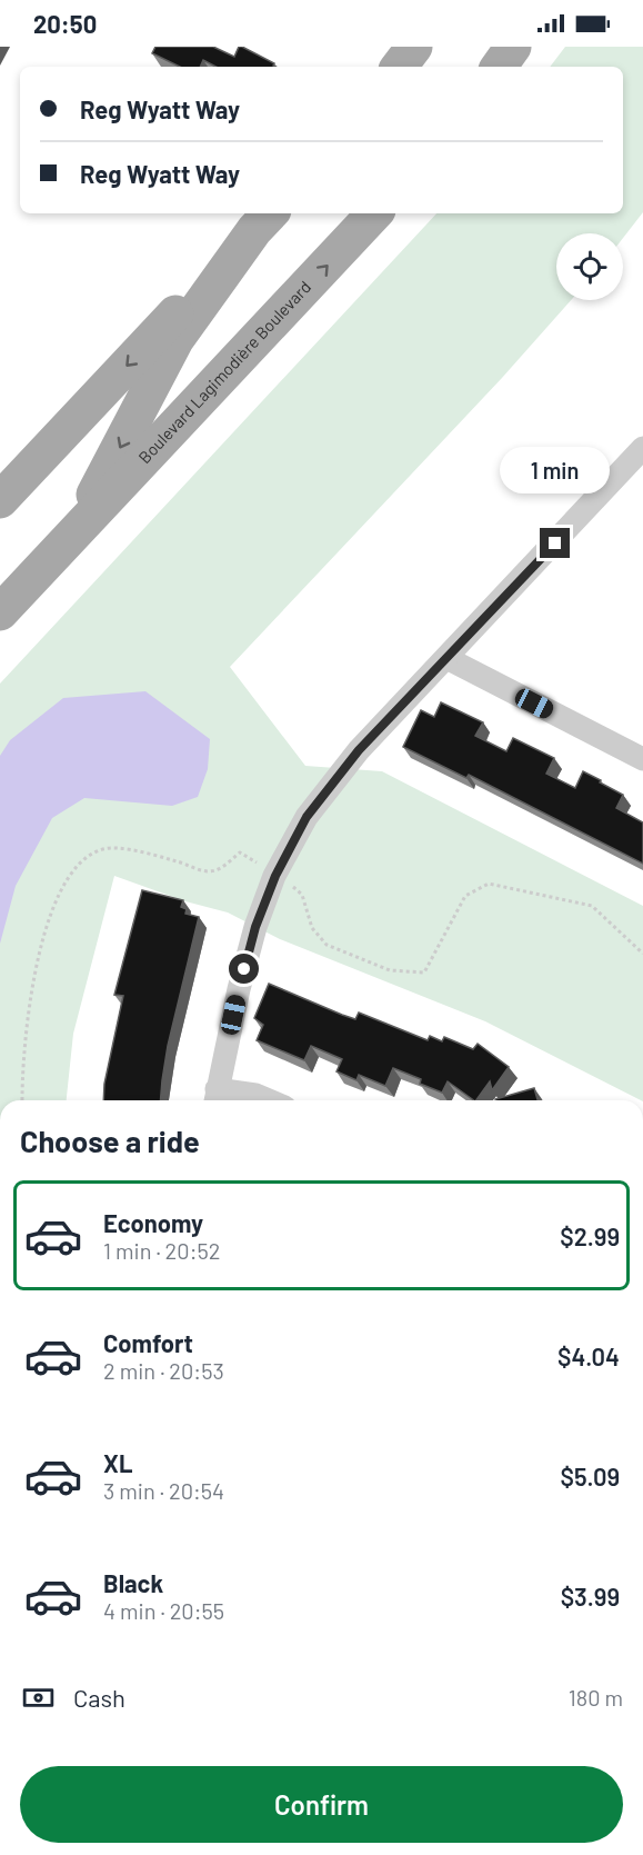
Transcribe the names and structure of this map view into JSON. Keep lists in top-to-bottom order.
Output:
{
  "streets": {
    "main road": ["Boulevard Lagimodière Boulevard"]
  },
  "page": {
    "status": "20:50",
    "banner": ["Reg Wyatt Way", "Reg Wyatt Way"],
    "bubble": "1 min",
    "heading": "Choose a ride",
    "list": [
      {
        "name": "Economy",
        "note": "1 min · 20:52",
        "value": "$2.99"
      },
      {
        "name": "Comfort",
        "note": "2 min · 20:53",
        "value": "$4.04"
      },
      {
        "name": "XL",
        "note": "3 min · 20:54",
        "value": "$5.09"
      },
      {
        "name": "Black",
        "note": "4 min · 20:55",
        "value": "$3.99"
      }
    ],
    "pay": ["Cash", "180 m"],
    "buttons": "Confirm"
  }
}
